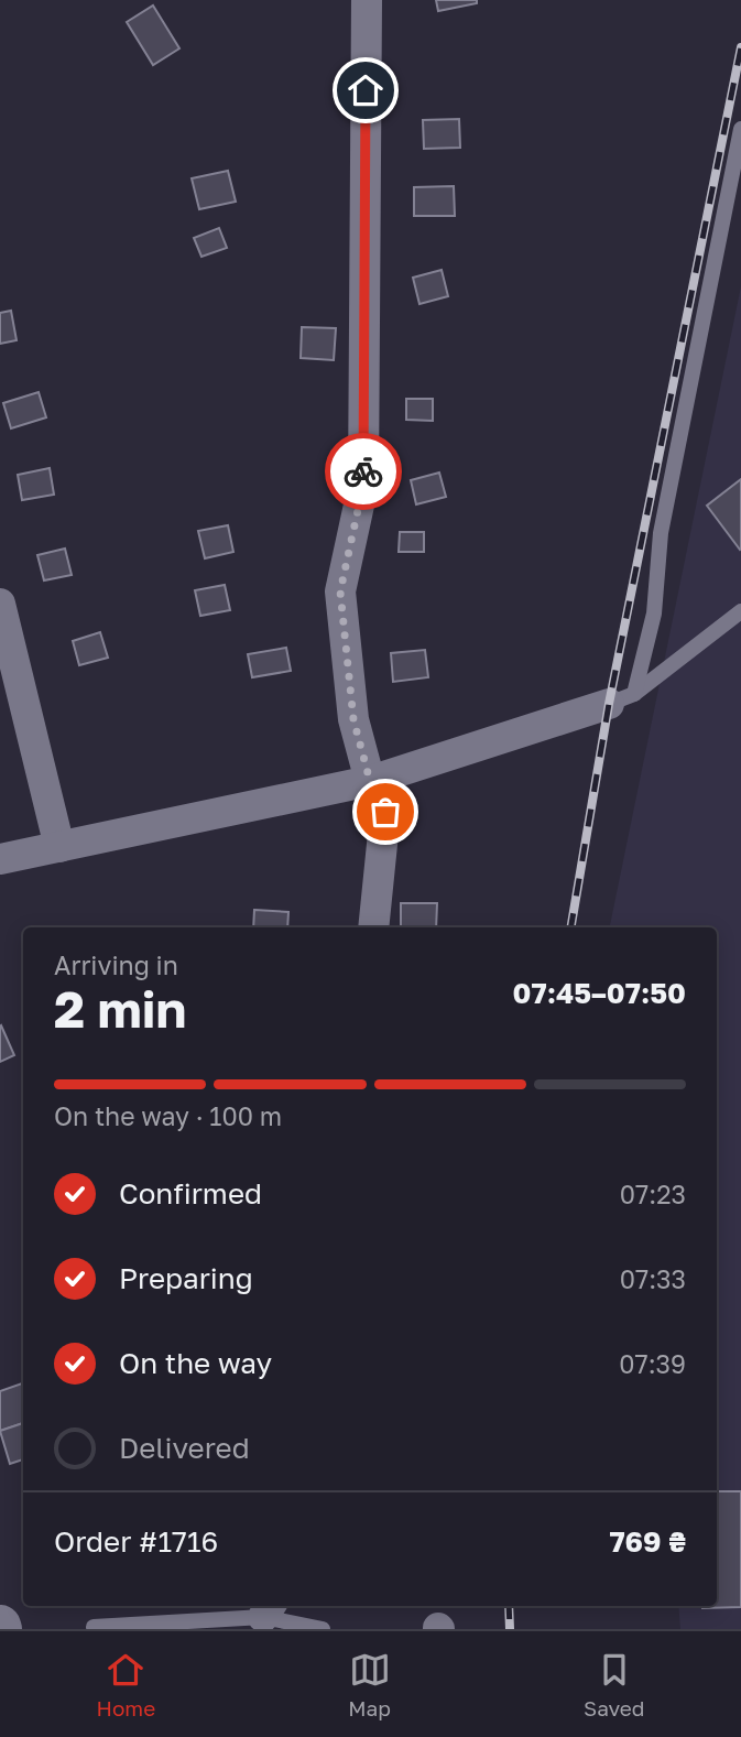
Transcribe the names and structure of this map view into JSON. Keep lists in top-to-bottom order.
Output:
{
  "page": {
    "heading": ["2 min", "Arriving in", "07:45–07:50"],
    "panel": ["Order #1716", "769 ₴"],
    "bar": "On the way · 100 m",
    "list": [
      ["Confirmed", "07:23"],
      ["Preparing", "07:33"],
      ["On the way", "07:39"],
      "Delivered"
    ],
    "tabs": ["Home", "Map", "Saved"]
  }
}
